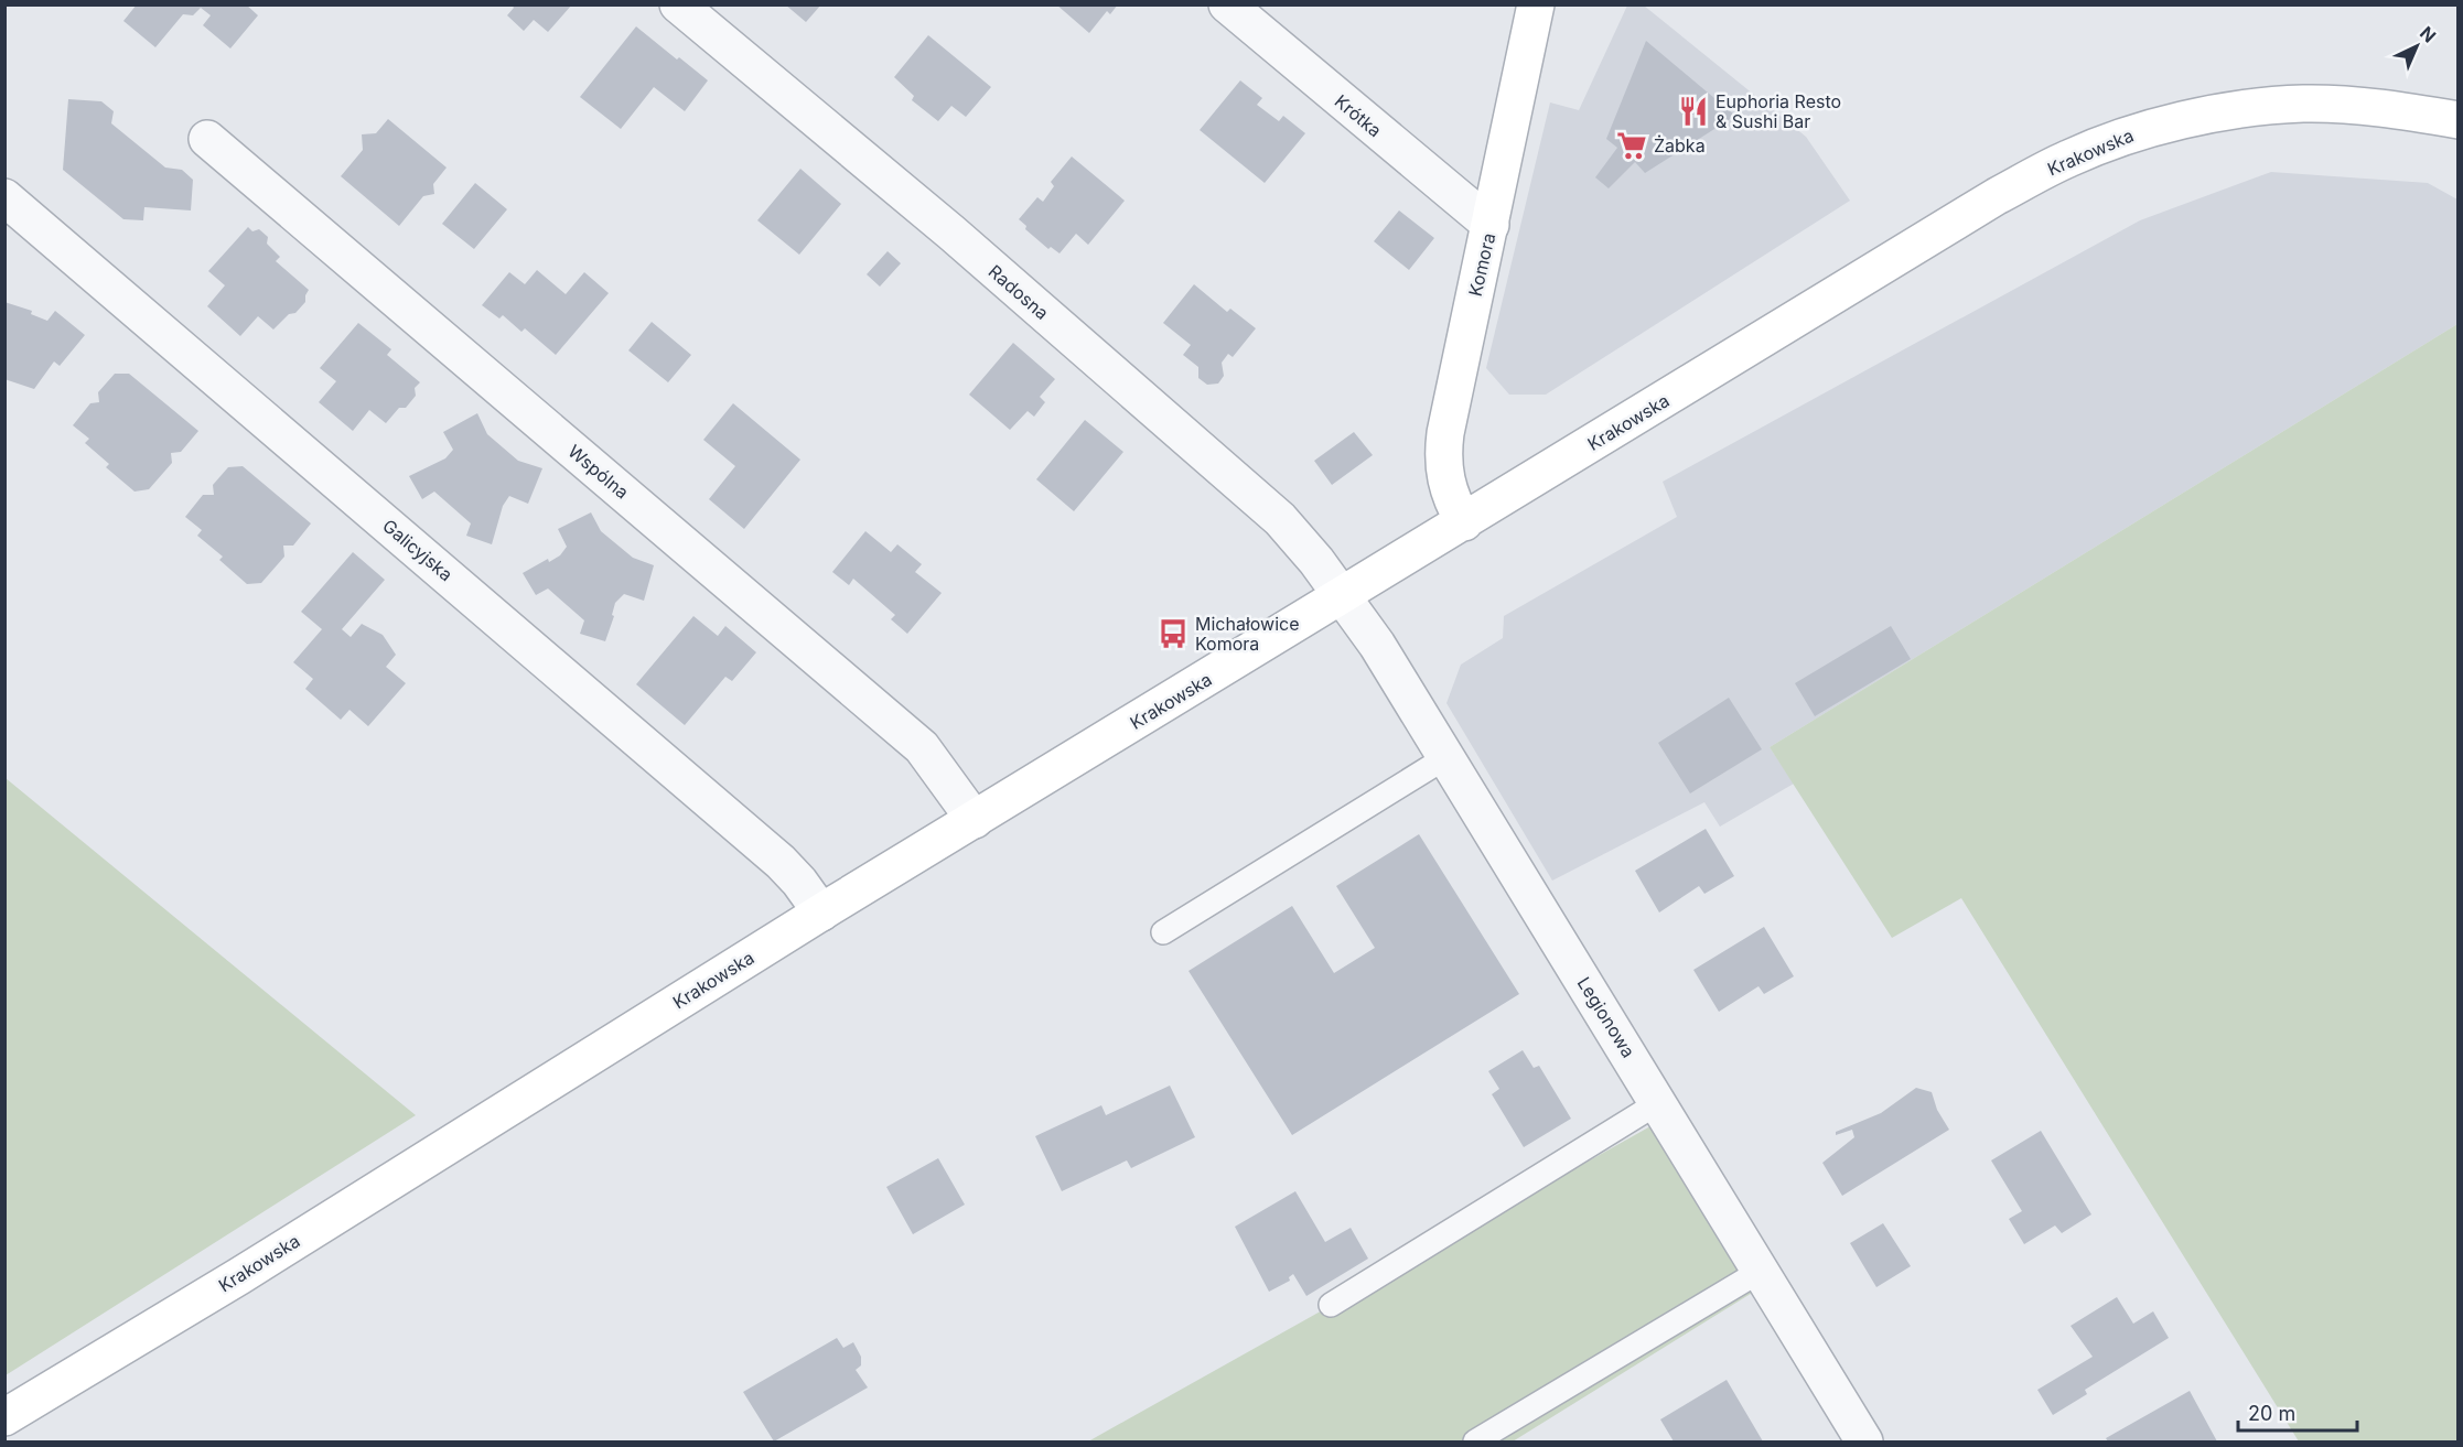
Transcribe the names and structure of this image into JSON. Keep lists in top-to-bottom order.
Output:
{
  "streets": {
    "main road": ["Krakowska", "Komora"],
    "street": [
      "Krótka",
      "Radosna",
      "Wspólna",
      "Galicyjska",
      "Legionowa"
    ]
  },
  "crossings": [
    ["Krótka", "Komora"],
    ["Krakowska", "Komora"],
    ["Krakowska", "Radosna"],
    ["Krakowska", "Wspólna"],
    ["Krakowska", "Galicyjska"],
    ["Krakowska", "Legionowa"],
    ["Radosna", "Legionowa"]
  ],
  "places": {
    "restaurant": ["Euphoria Resto & Sushi Bar"],
    "supermarket": ["Żabka"],
    "bus stop": ["Michałowice Komora"]
  },
  "scale_bar": "20 m",
  "north": "top right"
}
